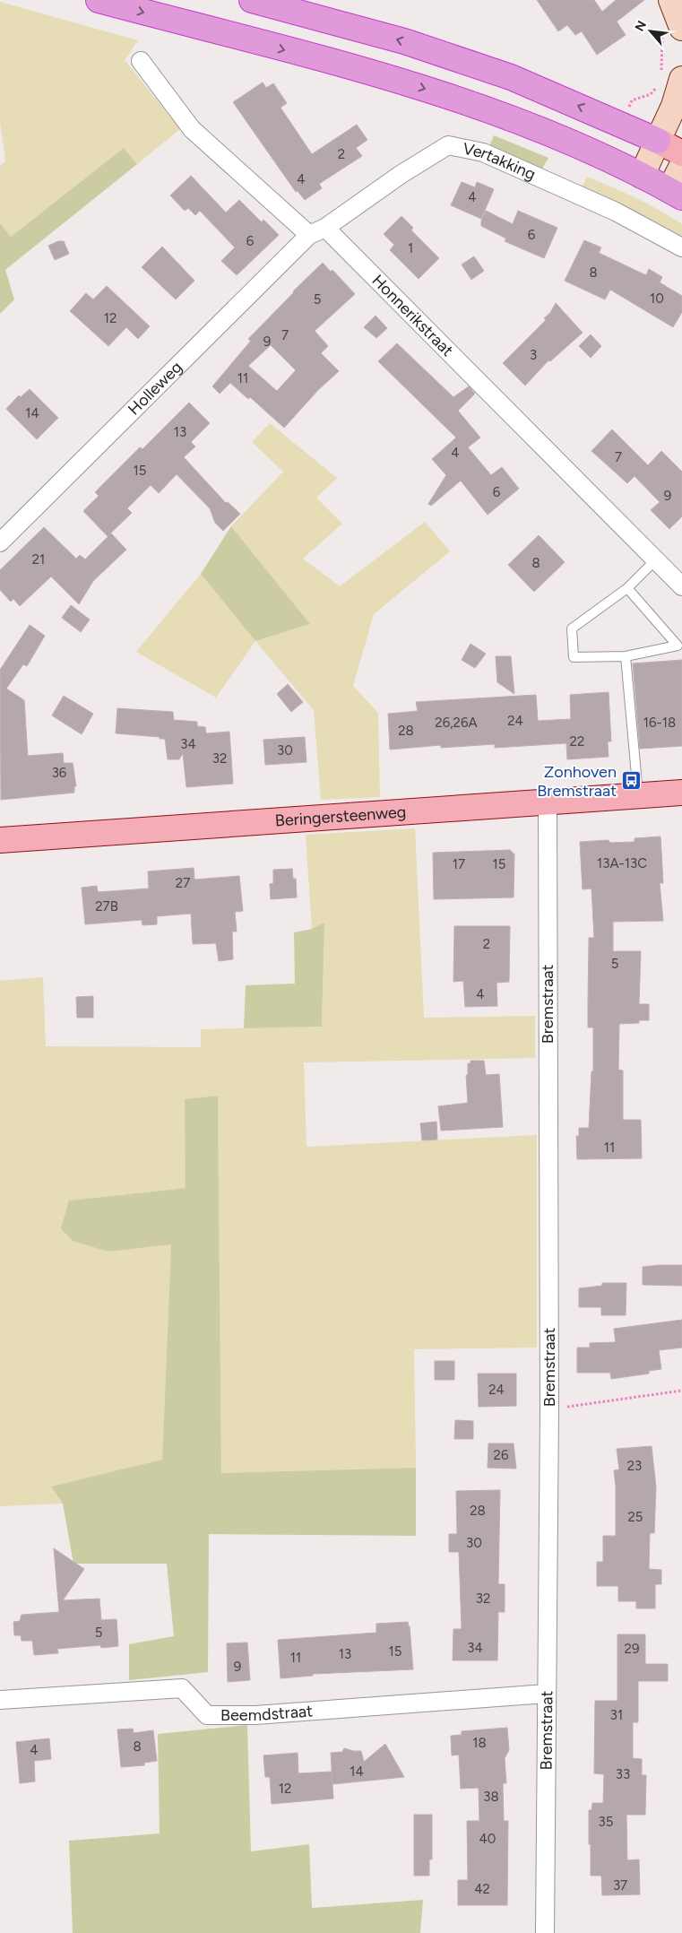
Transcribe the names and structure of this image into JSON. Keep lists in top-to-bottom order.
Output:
{
  "streets": {
    "main road": ["Beringersteenweg"],
    "street": [
      "Vertakking",
      "Honnerikstraat",
      "Holleweg",
      "Bremstraat",
      "Beemdstraat"
    ]
  },
  "crossings": [
    ["Vertakking", "Honnerikstraat"],
    ["Vertakking", "Holleweg"],
    ["Honnerikstraat", "Holleweg"],
    ["Beringersteenweg", "Bremstraat"],
    ["Bremstraat", "Beemdstraat"]
  ],
  "places": {
    "bus stop": ["Zonhoven Bremstraat"]
  },
  "house_numbers": [
    "2",
    "4",
    "4",
    "6",
    "6",
    "1",
    "8",
    "10",
    "5",
    "12",
    "7",
    "9",
    "3",
    "11",
    "14",
    "13",
    "4",
    "7",
    "15",
    "6",
    "9",
    "21",
    "8",
    "24",
    "26,26A",
    "16-18",
    "28",
    "22",
    "34",
    "30",
    "32",
    "36",
    "13A-13C",
    "17",
    "15",
    "27",
    "27B",
    "2",
    "5",
    "4",
    "11",
    "24",
    "26",
    "23",
    "28",
    "25",
    "30",
    "32",
    "5",
    "34",
    "29",
    "15",
    "13",
    "11",
    "9",
    "31",
    "18",
    "8",
    "4",
    "14",
    "33",
    "12",
    "38",
    "35",
    "40",
    "37",
    "42"
  ],
  "north": "top left"
}
